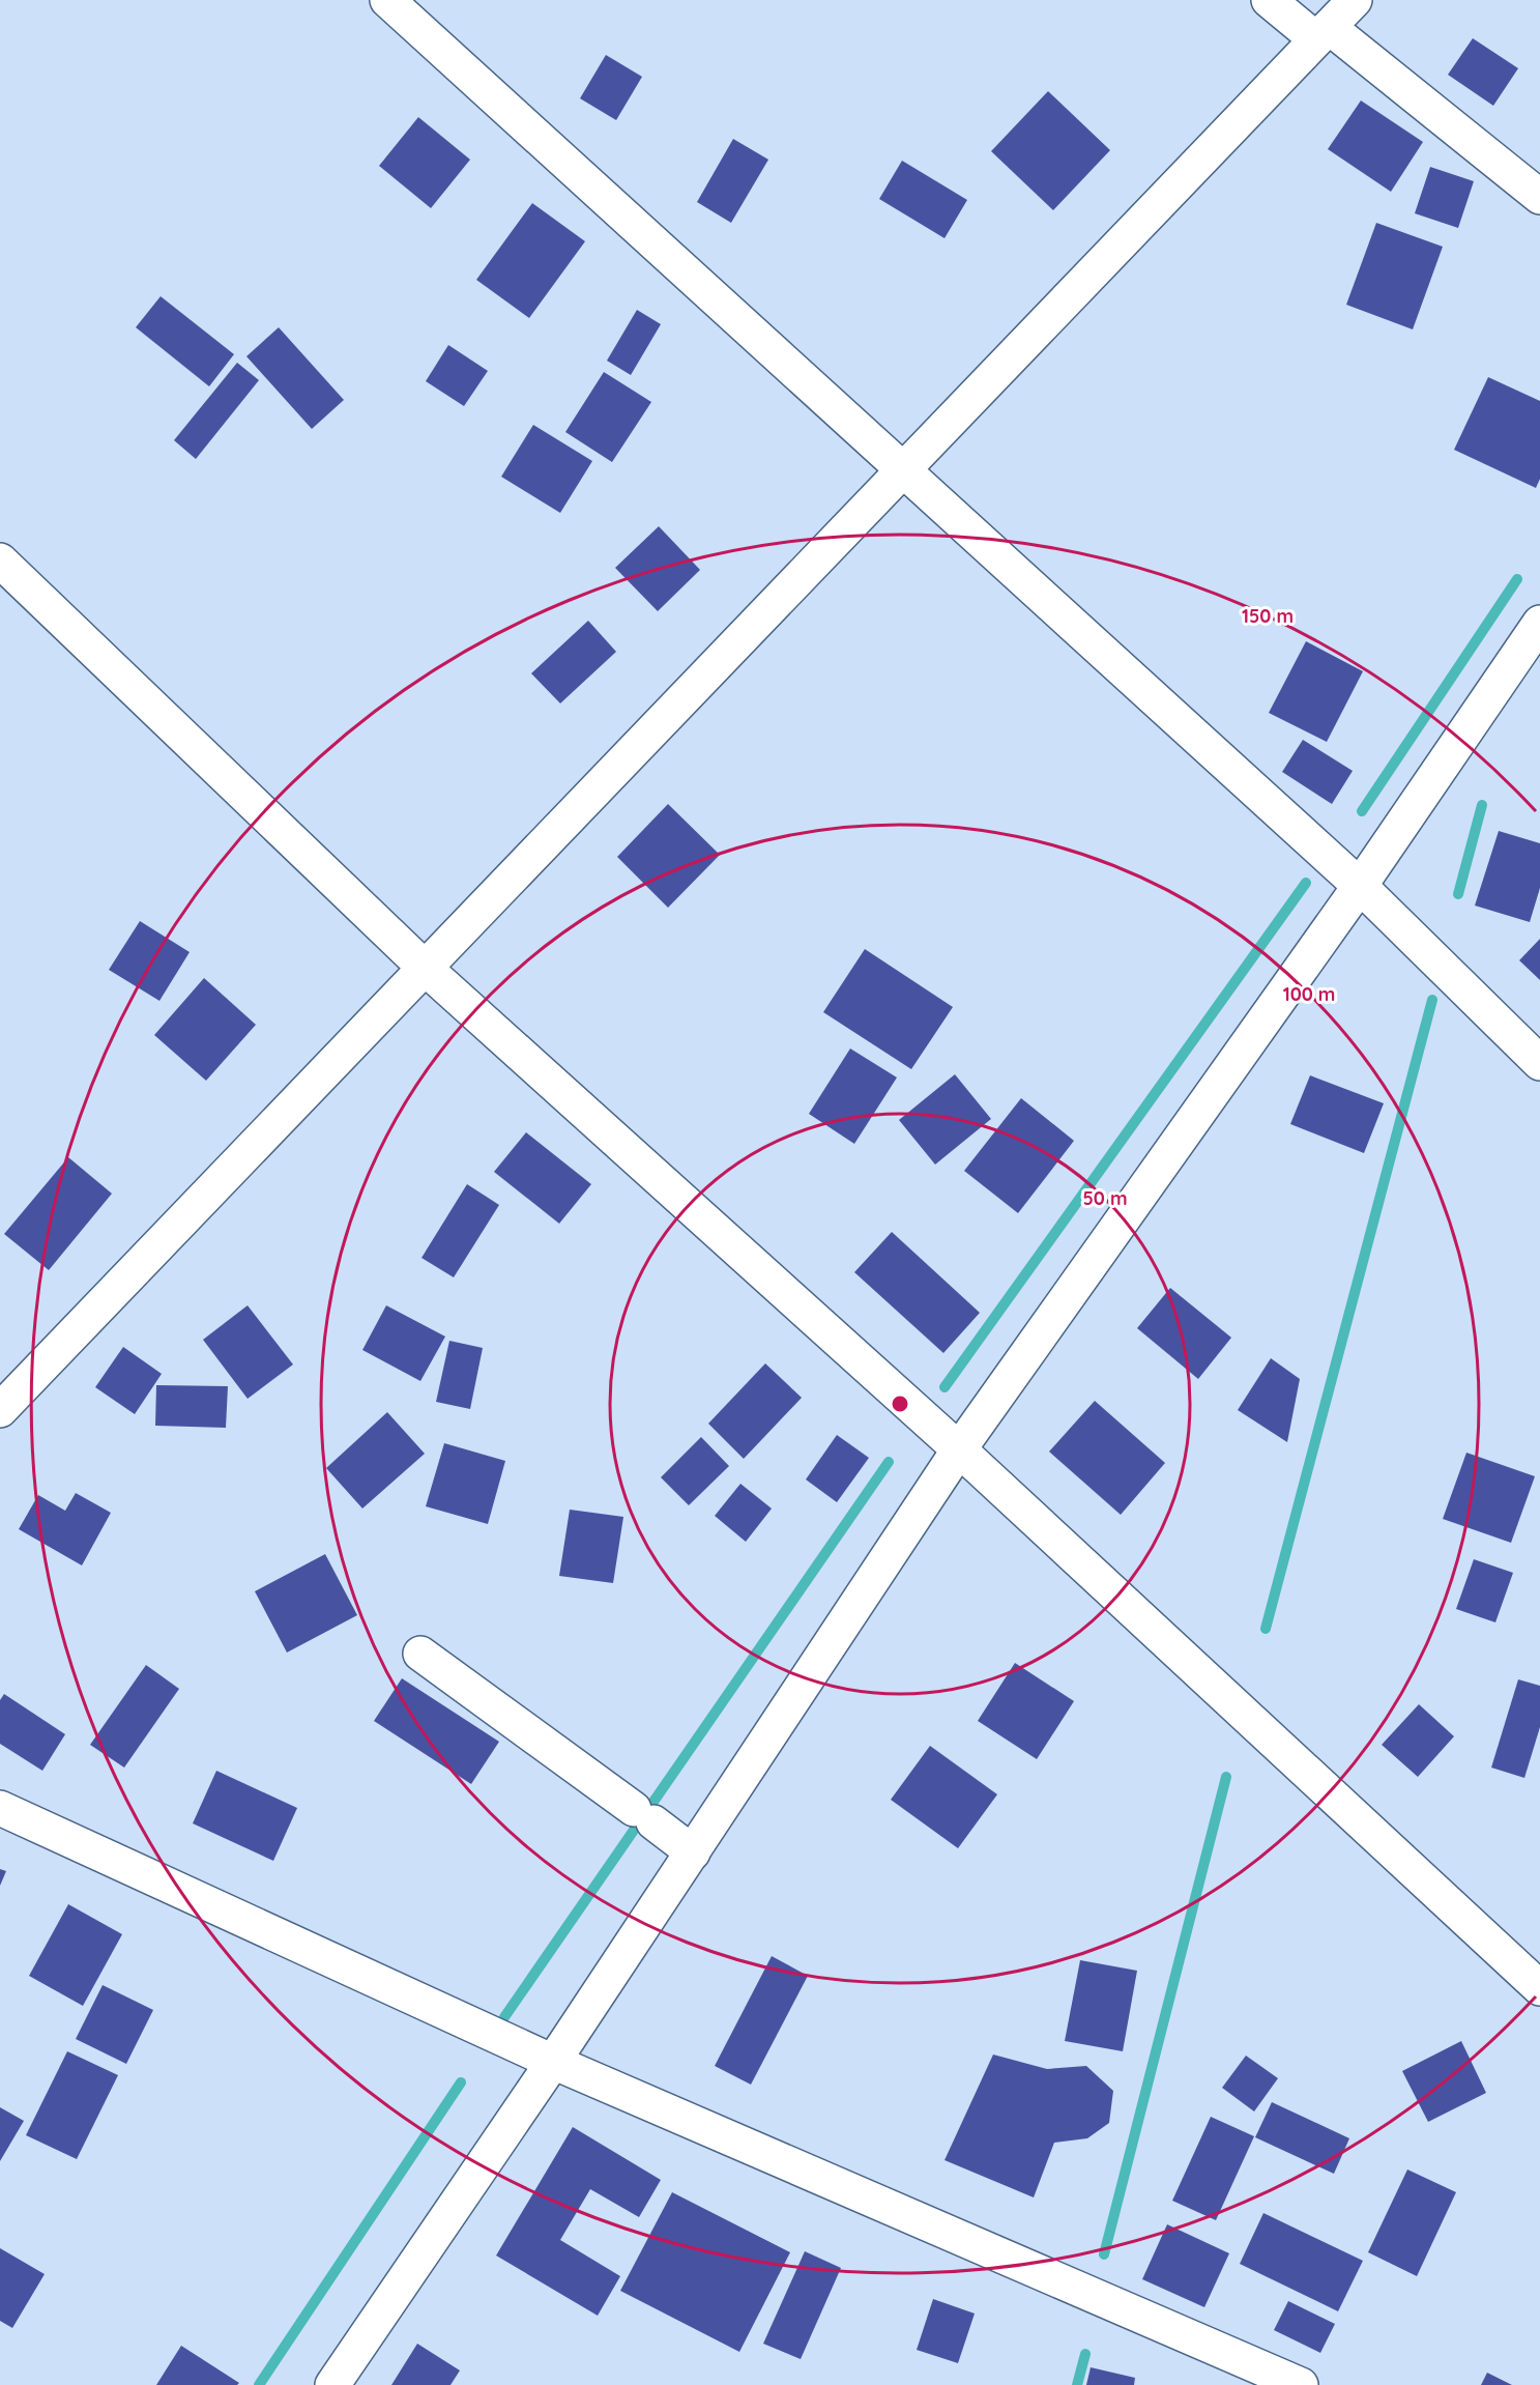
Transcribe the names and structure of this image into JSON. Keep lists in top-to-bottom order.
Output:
{
  "rings": ["150 m", "100 m", "50 m"]
}
